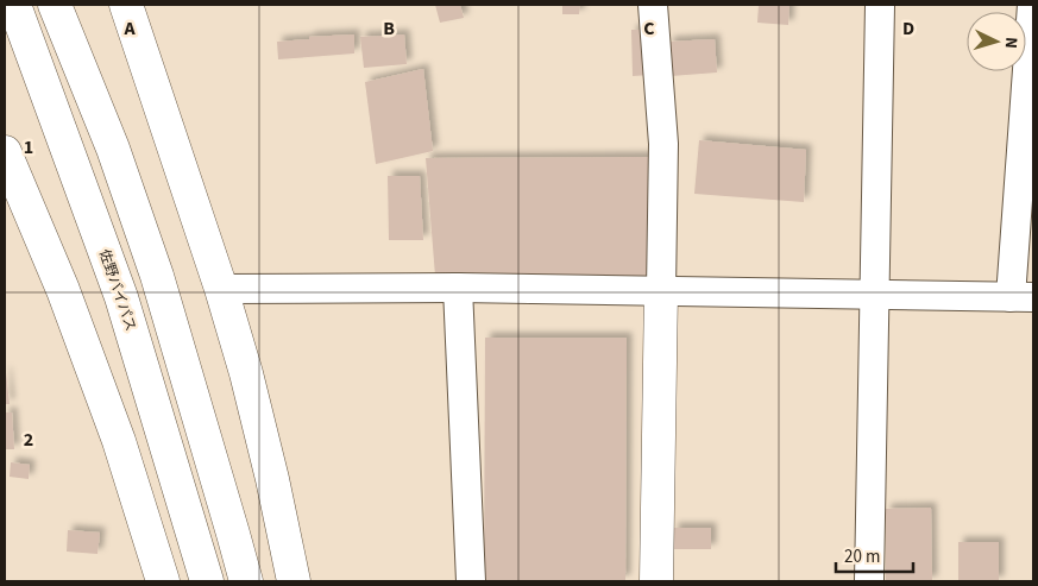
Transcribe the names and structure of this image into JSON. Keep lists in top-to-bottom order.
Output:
{
  "streets": {
    "main road": ["佐野バイパス"]
  },
  "scale_bar": "20 m",
  "north": "right",
  "grid": {
    "columns": [
      "A",
      "B",
      "C",
      "D"
    ],
    "rows": ["1", "2"]
  }
}
